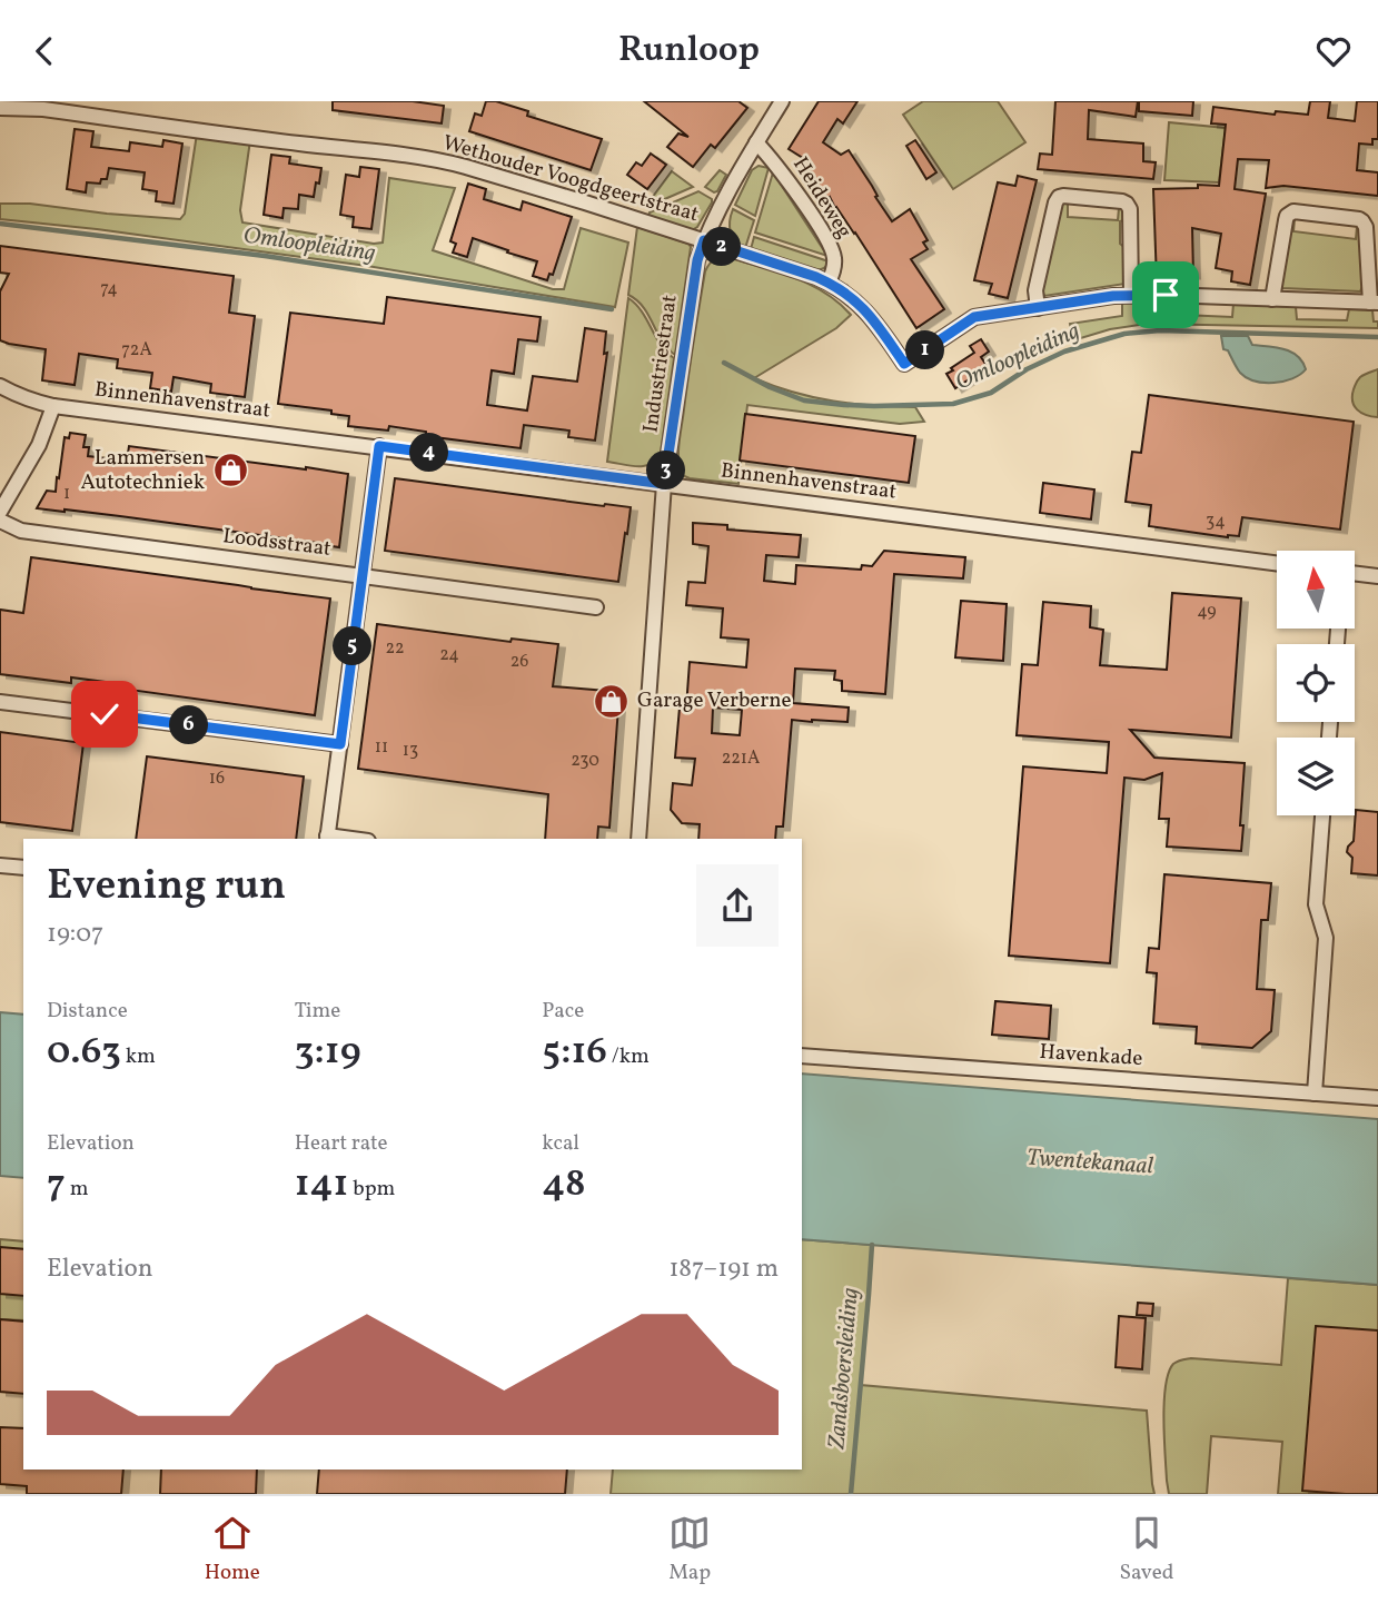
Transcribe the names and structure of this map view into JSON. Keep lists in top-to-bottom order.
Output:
{
  "streets": {
    "street": [
      "Wethouder Voogdgeertstraat",
      "Heideweg",
      "Industriestraat",
      "Binnenhavenstraat",
      "Loodsstraat",
      "Havenkade"
    ]
  },
  "crossings": [
    ["Wethouder Voogdgeertstraat", "Industriestraat"],
    ["Heideweg", "Industriestraat"],
    ["Industriestraat", "Binnenhavenstraat"]
  ],
  "water": ["Omloopleiding", "Twentekanaal", "Zandsboersleiding"],
  "places": {
    "shop": ["Lammersen Autotechniek", "Garage Verberne"]
  },
  "house_numbers": [
    "74",
    "72A",
    "1",
    "34",
    "49",
    "22",
    "24",
    "26",
    "11",
    "13",
    "221A",
    "230",
    "16"
  ],
  "north": "top",
  "page": {
    "header": "Runloop",
    "pins": [
      "2",
      "1",
      "4",
      "3",
      "5",
      "6"
    ],
    "heading": ["Evening run", "19:07"],
    "stats": [
      ["Distance", "0.63 km"],
      ["Time", "3:19"],
      ["Pace", "5:16 /km"],
      ["Elevation", "7 m"],
      ["Heart rate", "141 bpm"],
      ["kcal", "48"]
    ],
    "chart": ["Elevation", "187–191 m"],
    "tabs": ["Home", "Map", "Saved"]
  }
}
